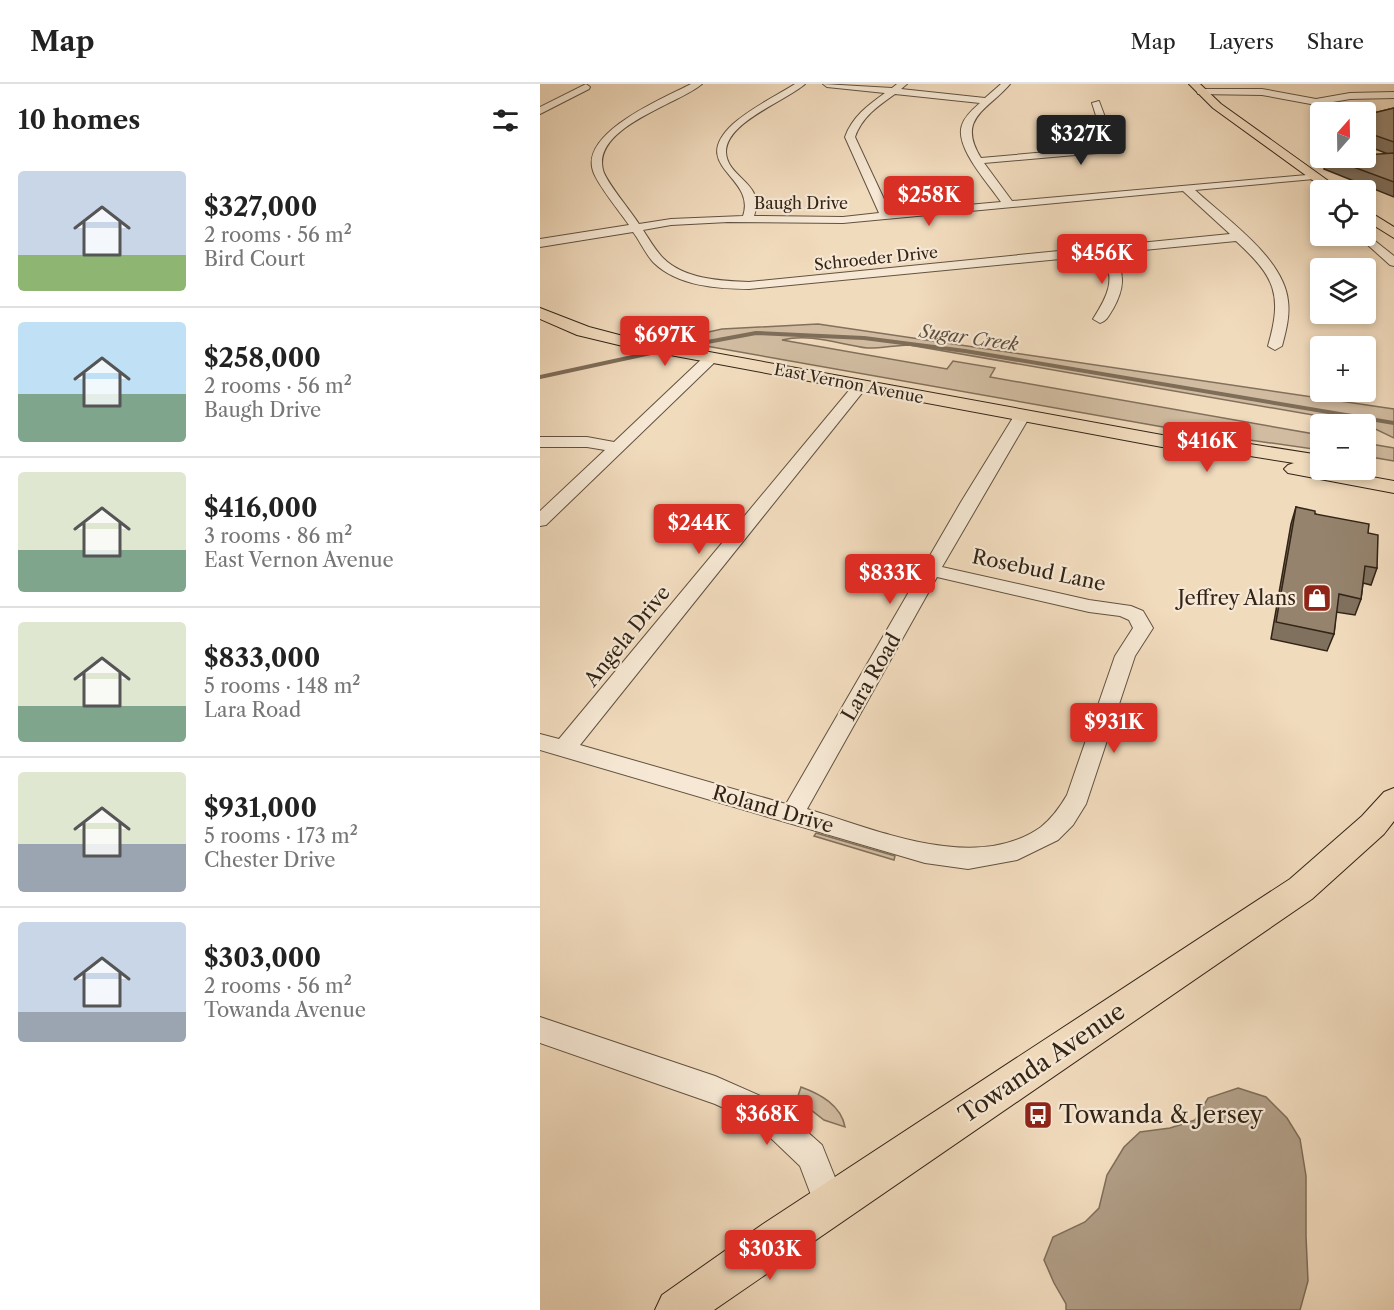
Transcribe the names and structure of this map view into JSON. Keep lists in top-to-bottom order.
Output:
{
  "streets": {
    "main road": ["East Vernon Avenue", "Towanda Avenue"],
    "street": [
      "Baugh Drive",
      "Schroeder Drive",
      "Rosebud Lane",
      "Angela Drive",
      "Lara Road",
      "Roland Drive"
    ]
  },
  "crossings": [
    ["Baugh Drive", "Schroeder Drive"],
    ["East Vernon Avenue", "Angela Drive"],
    ["East Vernon Avenue", "Lara Road"],
    ["Rosebud Lane", "Lara Road"],
    ["Rosebud Lane", "Roland Drive"],
    ["Angela Drive", "Roland Drive"],
    ["Lara Road", "Roland Drive"]
  ],
  "water": ["Sugar Creek"],
  "places": {
    "shop": ["Jeffrey Alans"],
    "bus stop": ["Towanda & Jersey"]
  },
  "north": "top",
  "page": {
    "header": "Map",
    "nav": ["Map", "Layers", "Share"],
    "heading": "10 homes",
    "map_buttons": ["+", "−"],
    "price": [
      "$327K",
      "$258K",
      "$456K",
      "$697K",
      "$416K",
      "$244K",
      "$833K",
      "$931K",
      "$368K",
      "$303K"
    ],
    "list": [
      {
        "name": "$327,000",
        "note": "2 rooms · 56 m² · Bird Court"
      },
      {
        "name": "$258,000",
        "note": "2 rooms · 56 m² · Baugh Drive"
      },
      {
        "name": "$416,000",
        "note": "3 rooms · 86 m² · East Vernon Avenue"
      },
      {
        "name": "$833,000",
        "note": "5 rooms · 148 m² · Lara Road"
      },
      {
        "name": "$931,000",
        "note": "5 rooms · 173 m² · Chester Drive"
      },
      {
        "name": "$303,000",
        "note": "2 rooms · 56 m² · Towanda Avenue"
      }
    ]
  }
}
